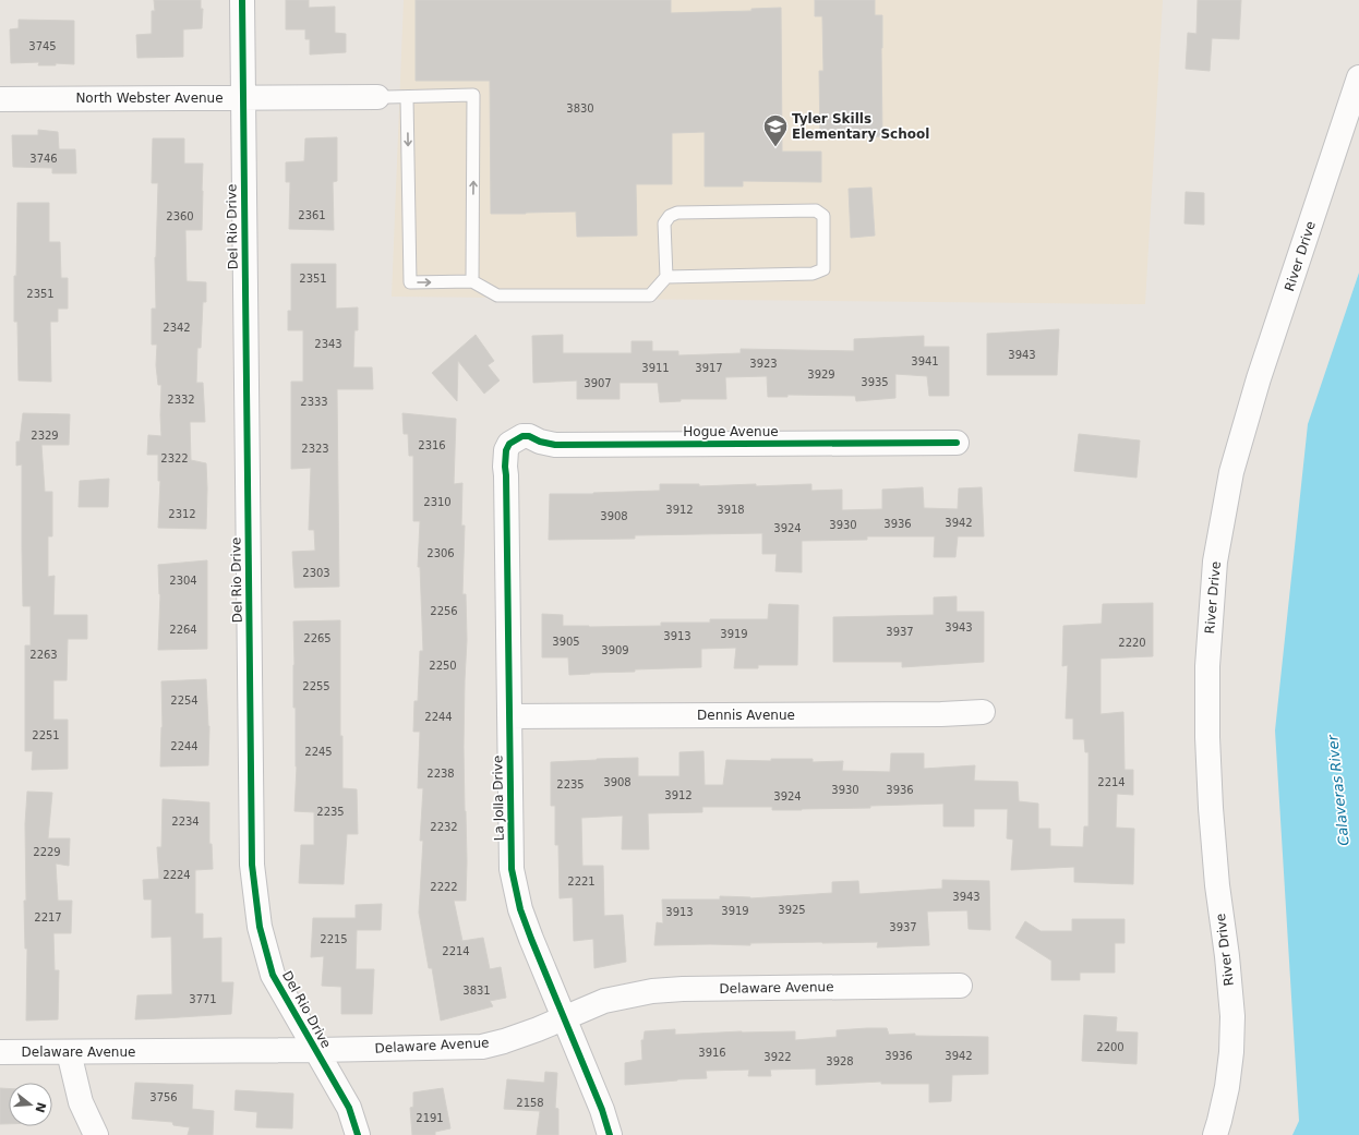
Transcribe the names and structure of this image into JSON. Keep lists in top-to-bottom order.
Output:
{
  "streets": {
    "street": [
      "North Webster Avenue",
      "Del Rio Drive",
      "River Drive",
      "Hogue Avenue",
      "Dennis Avenue",
      "La Jolla Drive",
      "Delaware Avenue"
    ]
  },
  "crossings": [
    ["North Webster Avenue", "Del Rio Drive"],
    ["Del Rio Drive", "Delaware Avenue"],
    ["Hogue Avenue", "La Jolla Drive"],
    ["Dennis Avenue", "La Jolla Drive"],
    ["La Jolla Drive", "Delaware Avenue"]
  ],
  "water": ["Calaveras River"],
  "places": {
    "school or university": ["Tyler Skills Elementary School"]
  },
  "house_numbers": [
    "3745",
    "3830",
    "3746",
    "2361",
    "2360",
    "2351",
    "2351",
    "2342",
    "2343",
    "3943",
    "3941",
    "3923",
    "3911",
    "3917",
    "3929",
    "3935",
    "3907",
    "2332",
    "2333",
    "2329",
    "2316",
    "2323",
    "2322",
    "2310",
    "3912",
    "3918",
    "2312",
    "3908",
    "3942",
    "3936",
    "3930",
    "3924",
    "2306",
    "2303",
    "2304",
    "2256",
    "3943",
    "2264",
    "3937",
    "3919",
    "3913",
    "2265",
    "3905",
    "2220",
    "3909",
    "2263",
    "2250",
    "2255",
    "2254",
    "2244",
    "2251",
    "2244",
    "2245",
    "2238",
    "3908",
    "2214",
    "2235",
    "3930",
    "3936",
    "3912",
    "3924",
    "2235",
    "2234",
    "2232",
    "2229",
    "2224",
    "2221",
    "2222",
    "3943",
    "3925",
    "3919",
    "3913",
    "2217",
    "3937",
    "2215",
    "2214",
    "3831",
    "3771",
    "2200",
    "3916",
    "3936",
    "3942",
    "3922",
    "3928",
    "3756",
    "2158",
    "2191"
  ],
  "north": "right"
}
